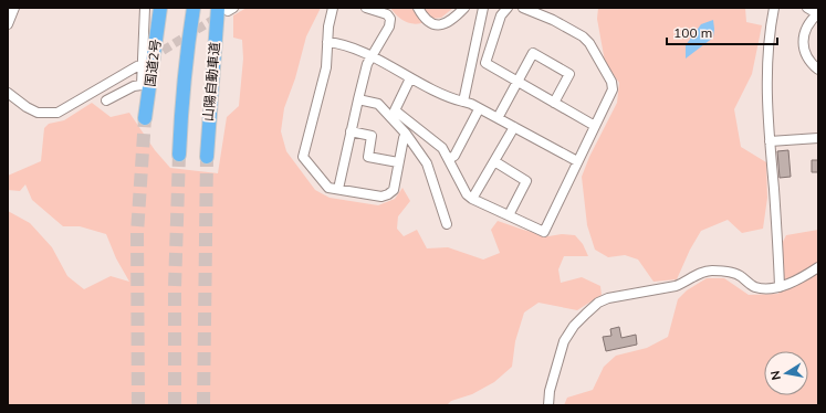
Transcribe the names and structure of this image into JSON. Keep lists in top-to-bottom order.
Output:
{
  "streets": {
    "highway": ["国道2号", "山陽自動車道"]
  },
  "scale_bar": "100 m",
  "north": "left"
}
